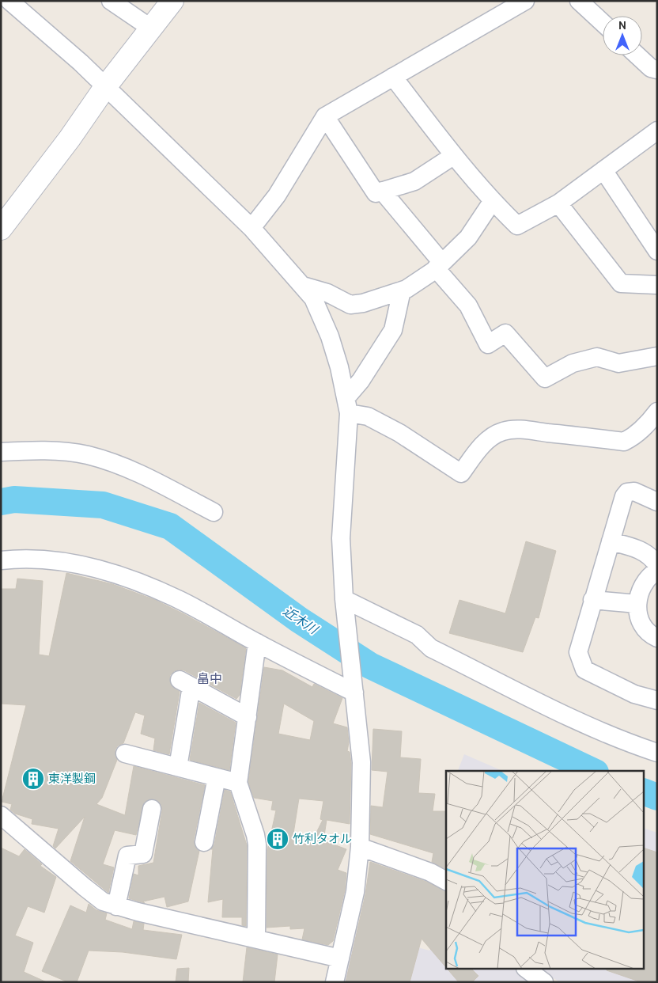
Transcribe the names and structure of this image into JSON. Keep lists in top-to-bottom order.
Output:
{
  "districts": ["畠中"],
  "water": ["近木川"],
  "places": {
    "building": ["東洋製鋼", "竹利タオル"]
  },
  "north": "top"
}
